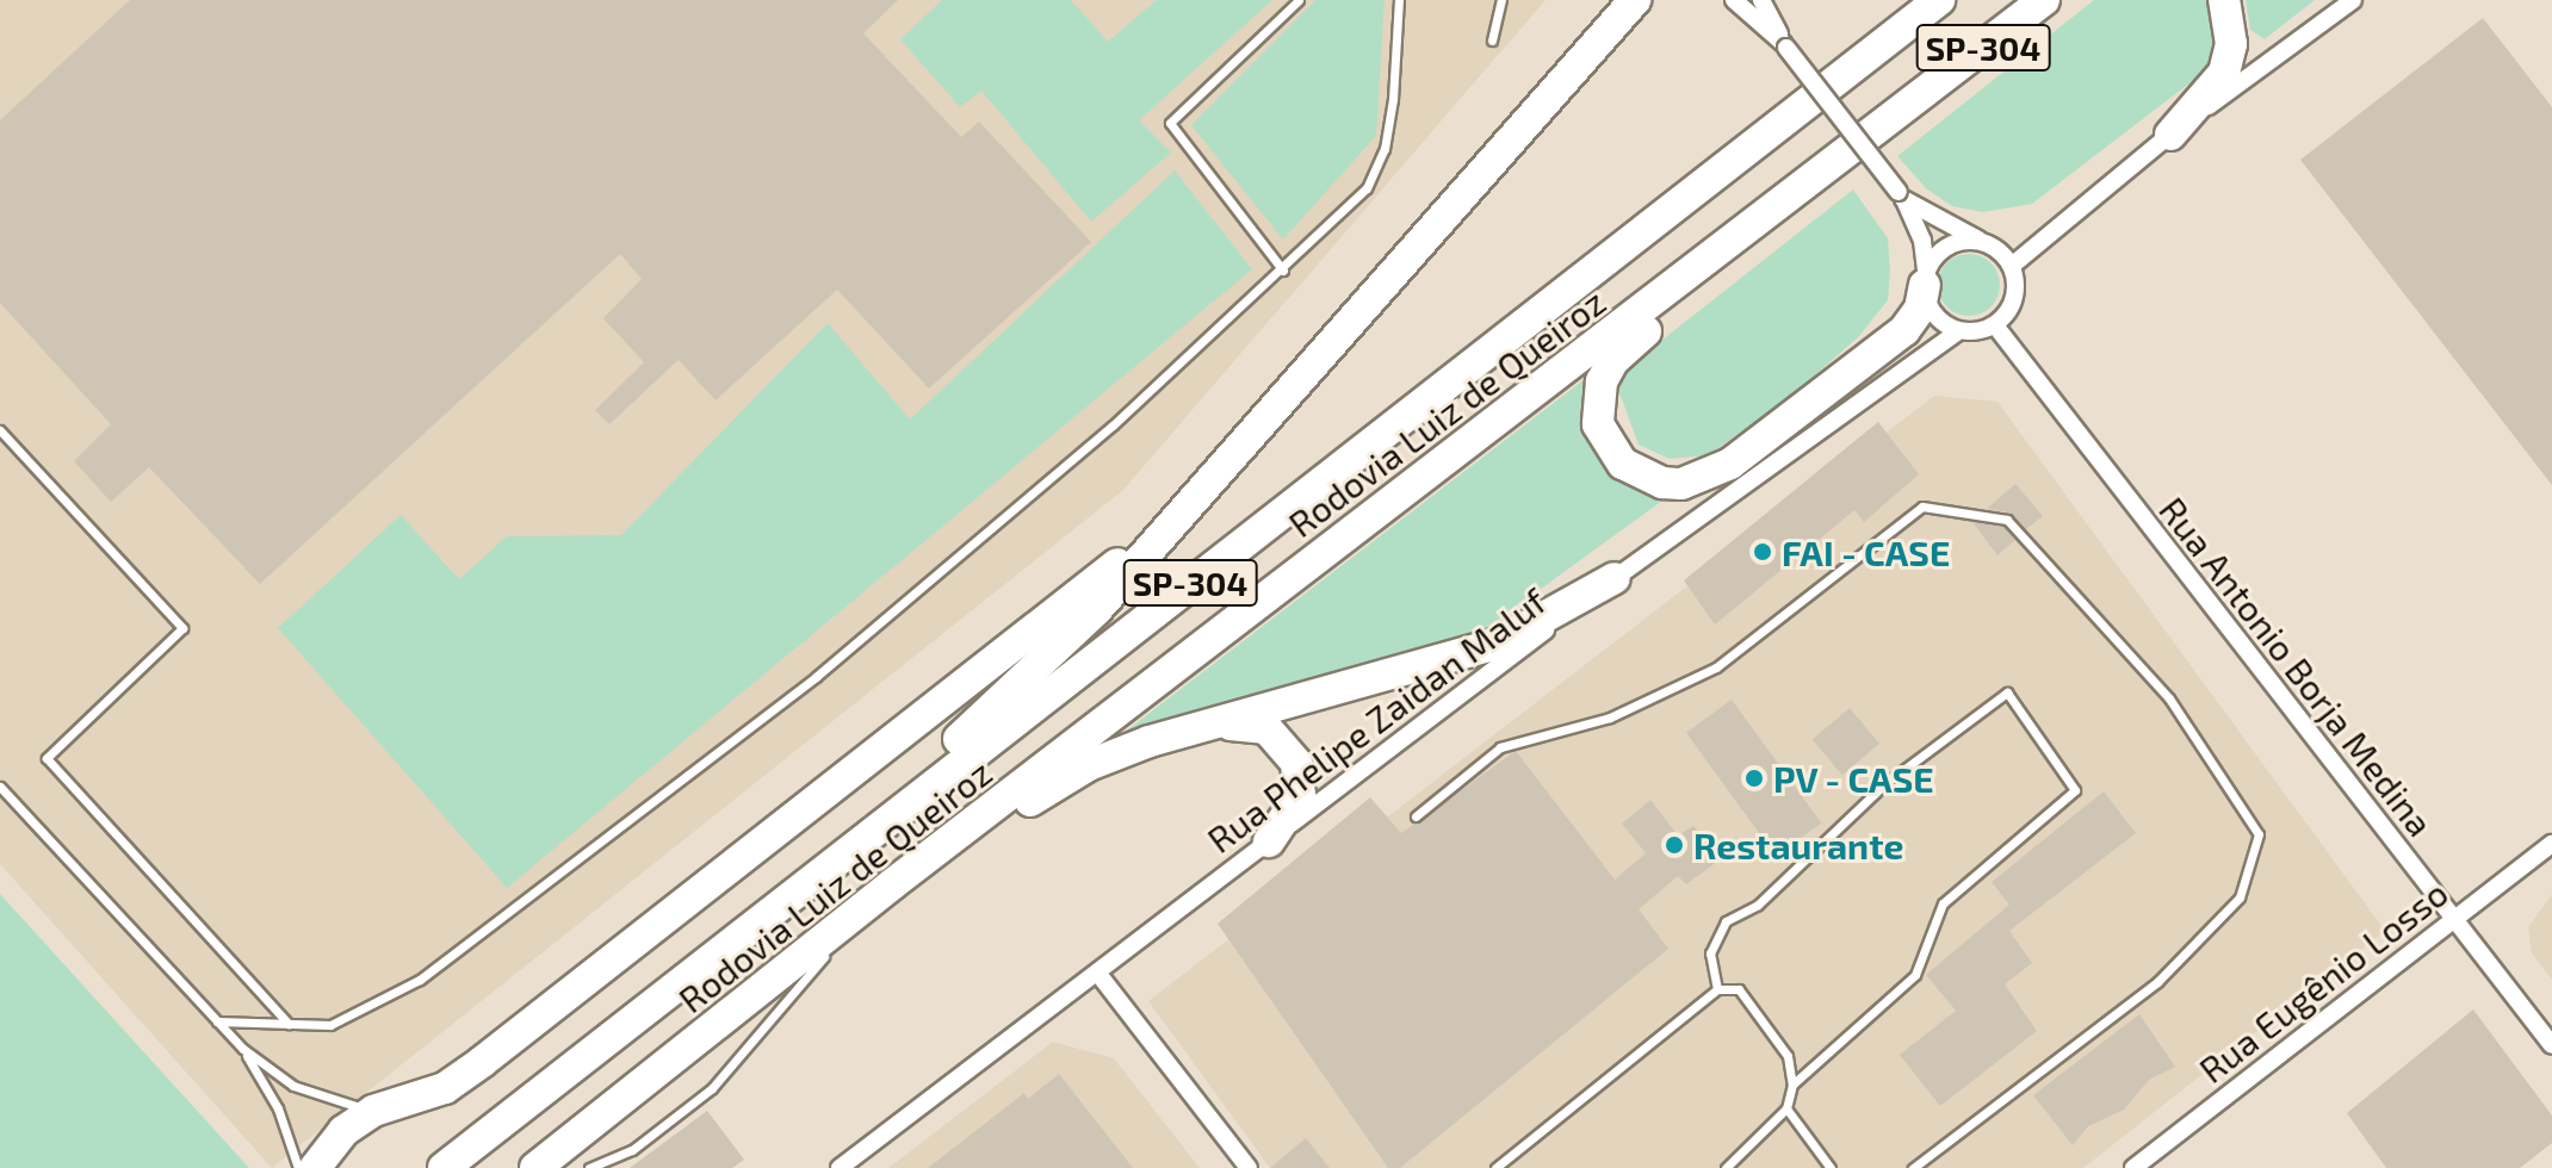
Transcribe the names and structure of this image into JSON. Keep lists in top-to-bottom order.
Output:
{
  "streets": {
    "highway": ["SP-304", "Rodovia Luiz de Queiroz"],
    "street": ["Rua Antonio Borja Medina", "Rua Phelipe Zaidan Maluf", "Rua Eugênio Losso"]
  },
  "crossings": [
    ["Rua Antonio Borja Medina", "Rua Phelipe Zaidan Maluf"],
    ["Rua Antonio Borja Medina", "Rua Eugênio Losso"]
  ],
  "places": ["FAI - CASE", "PV - CASE", "Restaurante"]
}
